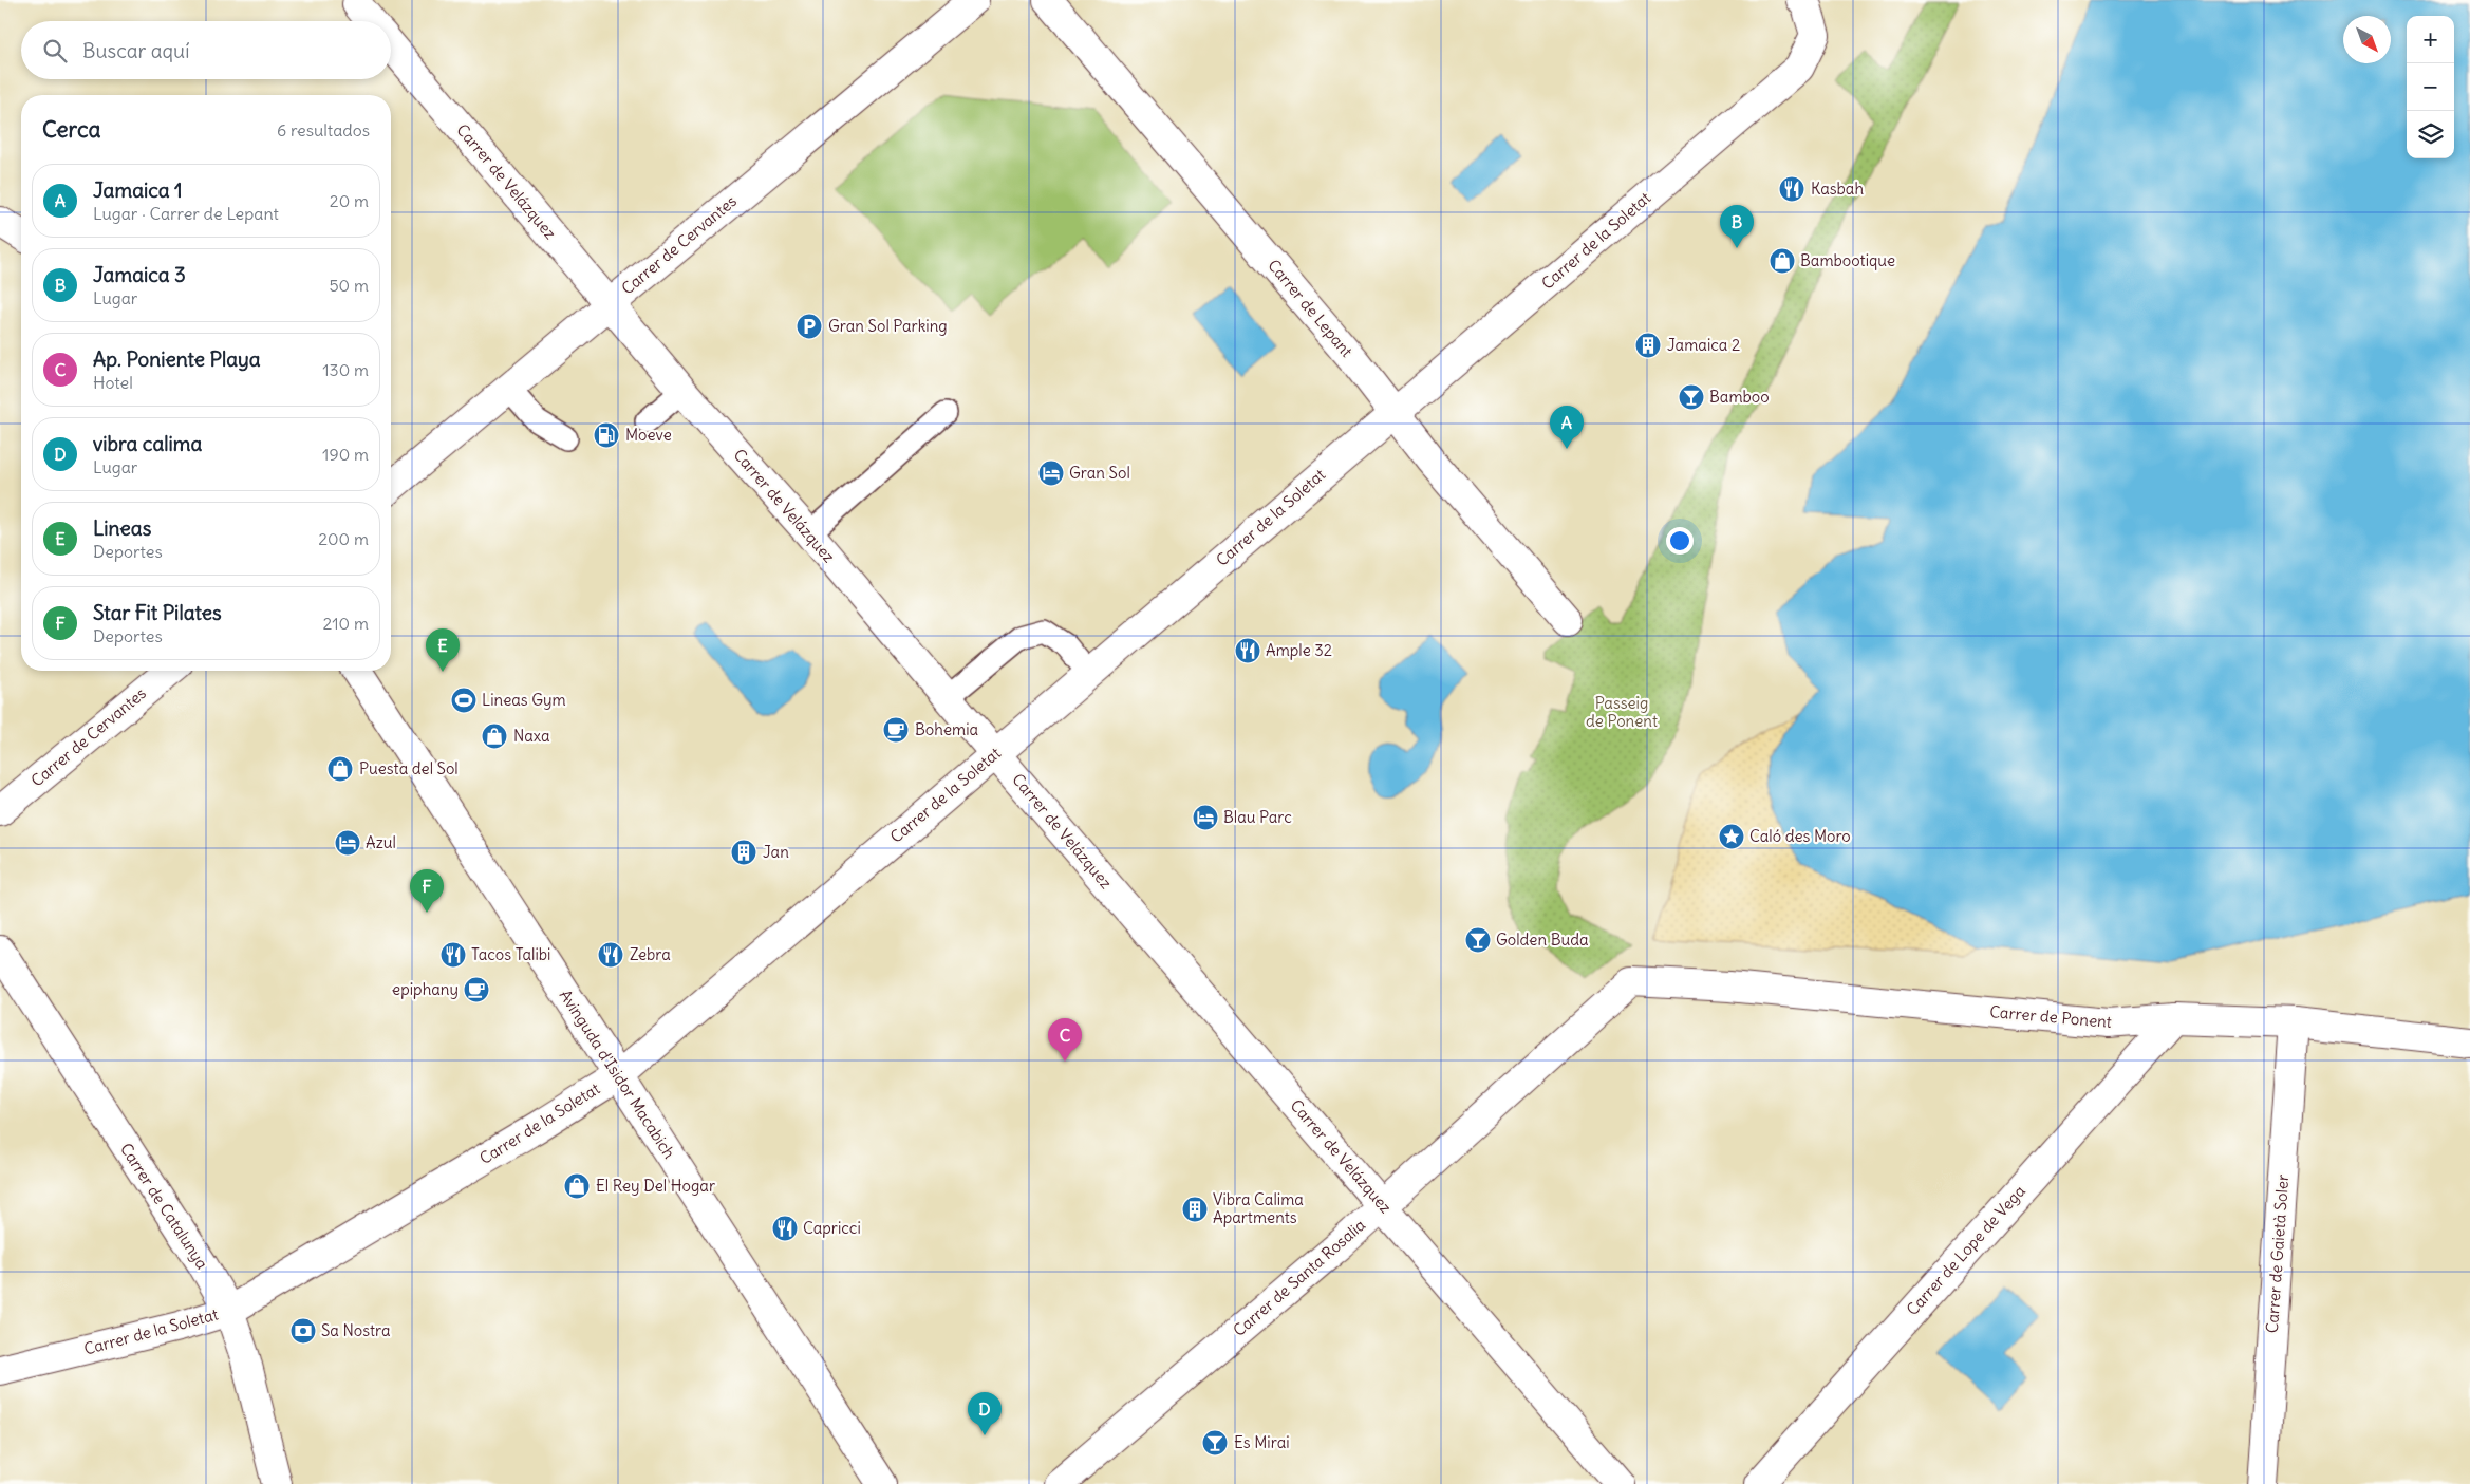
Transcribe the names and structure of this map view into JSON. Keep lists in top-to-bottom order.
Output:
{
  "streets": {
    "street": [
      "Carrer de Velázquez",
      "Carrer de la Soletat",
      "Carrer de Cervantes",
      "Carrer de Lepant",
      "Carrer de Ponent",
      "Avinguda d'Isidor Macabich",
      "Carrer de Catalunya",
      "Carrer de Lope de Vega",
      "Carrer de Gaietà Soler",
      "Carrer de Santa Rosalia"
    ]
  },
  "crossings": [
    ["Carrer de Velázquez", "Carrer de la Soletat"],
    ["Carrer de Velázquez", "Carrer de Cervantes"],
    ["Carrer de Velázquez", "Carrer de Santa Rosalia"],
    ["Carrer de la Soletat", "Carrer de Lepant"],
    ["Carrer de la Soletat", "Avinguda d'Isidor Macabich"],
    ["Carrer de la Soletat", "Carrer de Catalunya"],
    ["Carrer de Ponent", "Carrer de Lope de Vega"],
    ["Carrer de Ponent", "Carrer de Gaietà Soler"],
    ["Carrer de Ponent", "Carrer de Santa Rosalia"]
  ],
  "parks": ["Passeig de Ponent"],
  "places": {
    "restaurant": [
      "Kasbah",
      "Ample 32",
      "Tacos Talibi",
      "Zebra",
      "Capricci"
    ],
    "shop": [
      "Bambootique",
      "Naxa",
      "Puesta del Sol",
      "El Rey Del Hogar"
    ],
    "parking": ["Gran Sol Parking"],
    "building": ["Jamaica 2", "Jan", "Vibra Calima Apartments"],
    "bar": ["Bamboo", "Golden Buda", "Es Mirai"],
    "fuel station": ["Moeve"],
    "hotel": ["Gran Sol", "Blau Parc", "Azul"],
    "sports": ["Lineas Gym"],
    "cafe": ["Bohemia", "epiphany"],
    "place": ["Caló des Moro"],
    "bank": ["Sa Nostra"]
  },
  "north": "bottom right",
  "page": {
    "map_buttons": ["+", "−"],
    "search": "Buscar aquí",
    "heading": ["Cerca", "6 resultados"],
    "list": [
      {
        "mark": "A",
        "name": "Jamaica 1",
        "note": "Lugar · Carrer de Lepant",
        "value": "20 m"
      },
      {
        "mark": "B",
        "name": "Jamaica 3",
        "note": "Lugar",
        "value": "50 m"
      },
      {
        "mark": "C",
        "name": "Ap. Poniente Playa",
        "note": "Hotel",
        "value": "130 m"
      },
      {
        "mark": "D",
        "name": "vibra calima",
        "note": "Lugar",
        "value": "190 m"
      },
      {
        "mark": "E",
        "name": "Lineas",
        "note": "Deportes",
        "value": "200 m"
      },
      {
        "mark": "F",
        "name": "Star Fit Pilates",
        "note": "Deportes",
        "value": "210 m"
      }
    ],
    "pins": [
      "B",
      "A",
      "E",
      "F",
      "C",
      "D"
    ]
  }
}
